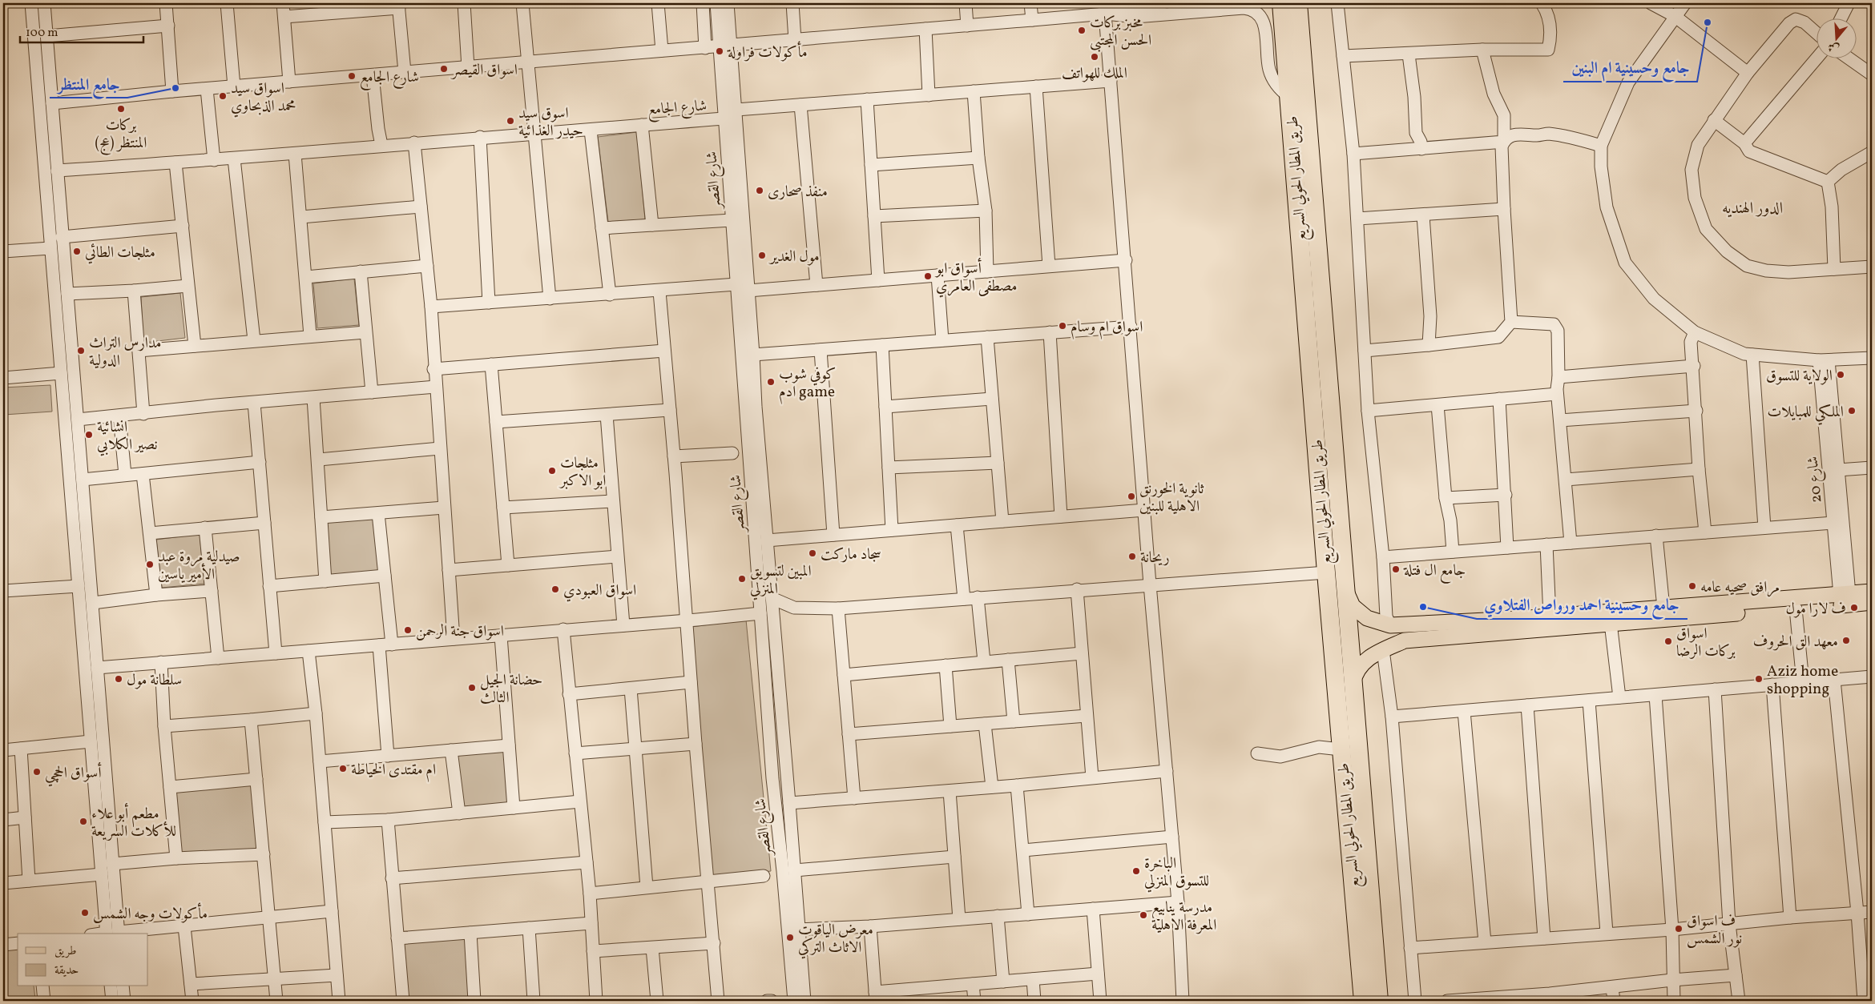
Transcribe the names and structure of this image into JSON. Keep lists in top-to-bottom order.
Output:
{
  "streets": {
    "highway": ["طريق المطار الحولي السريع"],
    "street": ["شارع الجامع", "شارع القصر", "شارع 20"]
  },
  "crossings": [
    ["شارع الجامع", "شارع القصر"]
  ],
  "districts": ["الدور الهنديه"],
  "places": [
    "جامع وحسينية ام البنين",
    "مخبز بركات الحسن المجتبى",
    "مأكولات فراولة",
    "الملك للهواتف",
    "اسواق القيصر",
    "شارع الجامع",
    "جامع المنتظر",
    "اسواق سيد محمد الذبحاوي",
    "بركات المنتظر (عج)",
    "اسوق سيد حيدر الغذائية",
    "منفذ صحارى",
    "مثلجات الطائي",
    "مول الغدير",
    "أسواق ابو مصطفى العامري",
    "اسواق ام وسام",
    "مدارس التراث الدولية",
    "الولاية للتسوق",
    "كوفي شوب ادم game",
    "الملكي للمبايلات",
    "انشائية نصير الكلابي",
    "مثلجات ابو الاكبر",
    "ثانوية الخورنق الاهلية للبنين",
    "سجاد ماركت",
    "ريحانة",
    "صيدلية مروة عبد الأمير ياسين",
    "جامع ال فتلة",
    "المبين لتسويق المنزلي",
    "مرافق صحيه عامه",
    "اسواق العبودي",
    "جامع وحسينية احمد ورواص الفتلاوي",
    "ف لارا مول",
    "اسواق جنة الرحمن",
    "معهد الق الحروف",
    "اسواق بركات الرضا",
    "سلطانة مول",
    "Aziz home shopping",
    "حضانة الجيل الثالث",
    "ام مقتدى الخياطة",
    "أسواق الحچي",
    "مطعم أبو علاء للأكلات السريعة",
    "الباخرة للتسوق المنزلي",
    "مأكولات وجه الشمس",
    "مدرسة ينابيع المعرفة الاهلية",
    "ف اسواق نور الشمس",
    "معرض الياقوت الاثاث التركي"
  ],
  "legend": ["طريق", "حديقة"],
  "scale_bar": "100 m",
  "north": "bottom"
}
